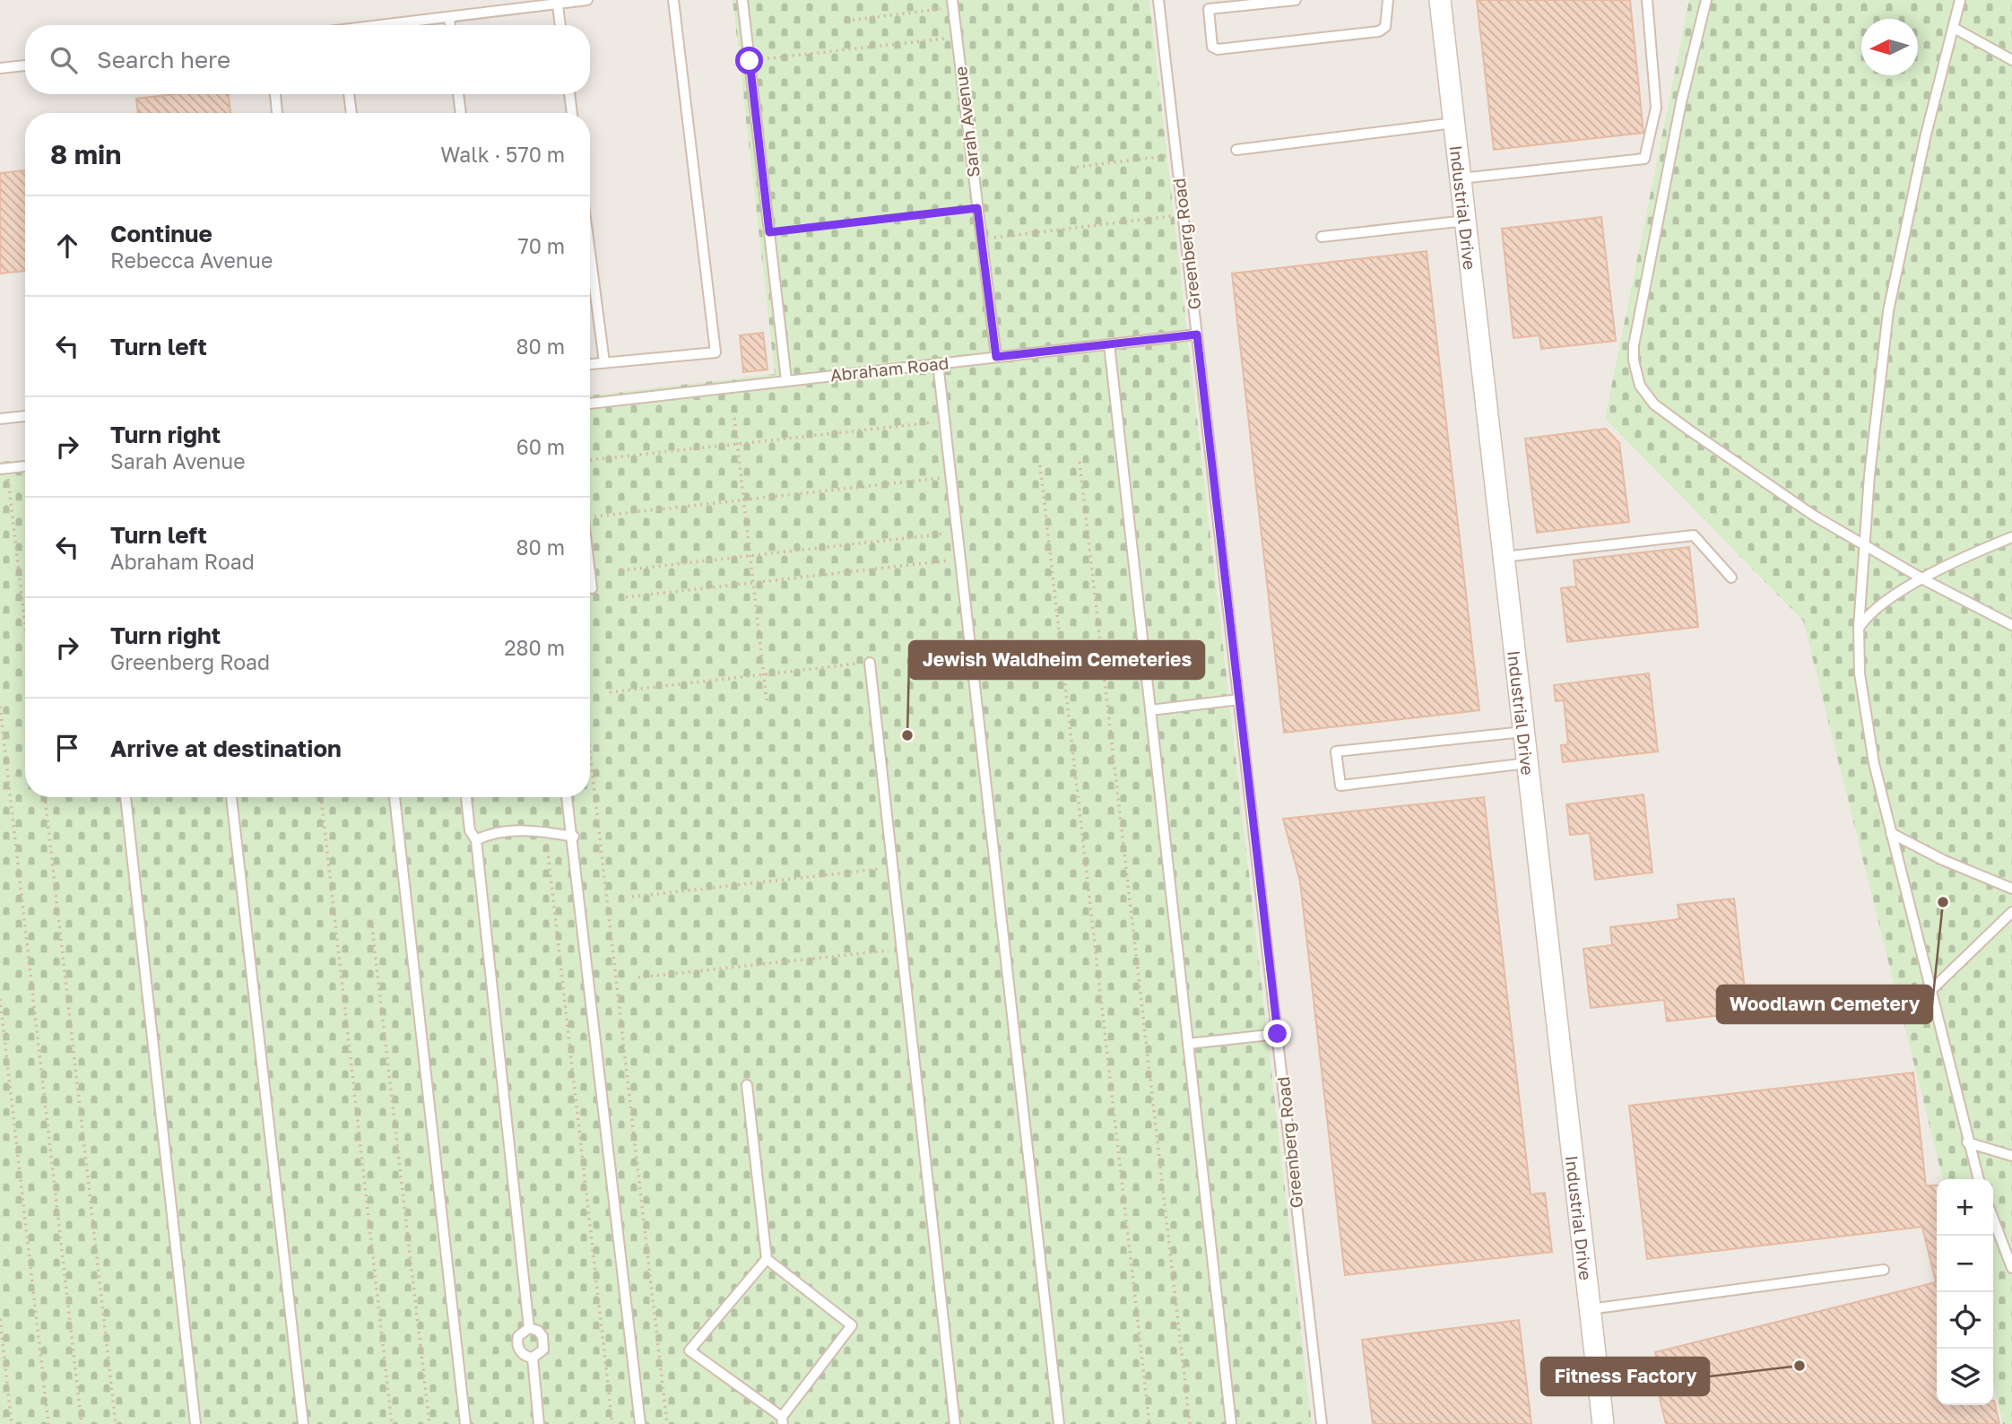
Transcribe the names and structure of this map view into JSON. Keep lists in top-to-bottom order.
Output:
{
  "streets": {
    "street": ["Industrial Drive"],
    "lane": ["Sarah Avenue", "Greenberg Road", "Abraham Road"]
  },
  "crossings": [
    ["Sarah Avenue", "Abraham Road"],
    ["Greenberg Road", "Abraham Road"]
  ],
  "places": ["Jewish Waldheim Cemeteries", "Woodlawn Cemetery", "Fitness Factory"],
  "north": "left",
  "page": {
    "search": "Search here",
    "heading": ["8 min", "Walk · 570 m"],
    "list": [
      ["Continue", "Rebecca Avenue", "70 m"],
      ["Turn left", "80 m"],
      ["Turn right", "Sarah Avenue", "60 m"],
      ["Turn left", "Abraham Road", "80 m"],
      ["Turn right", "Greenberg Road", "280 m"],
      "Arrive at destination"
    ],
    "map_buttons": ["+", "−"]
  }
}
